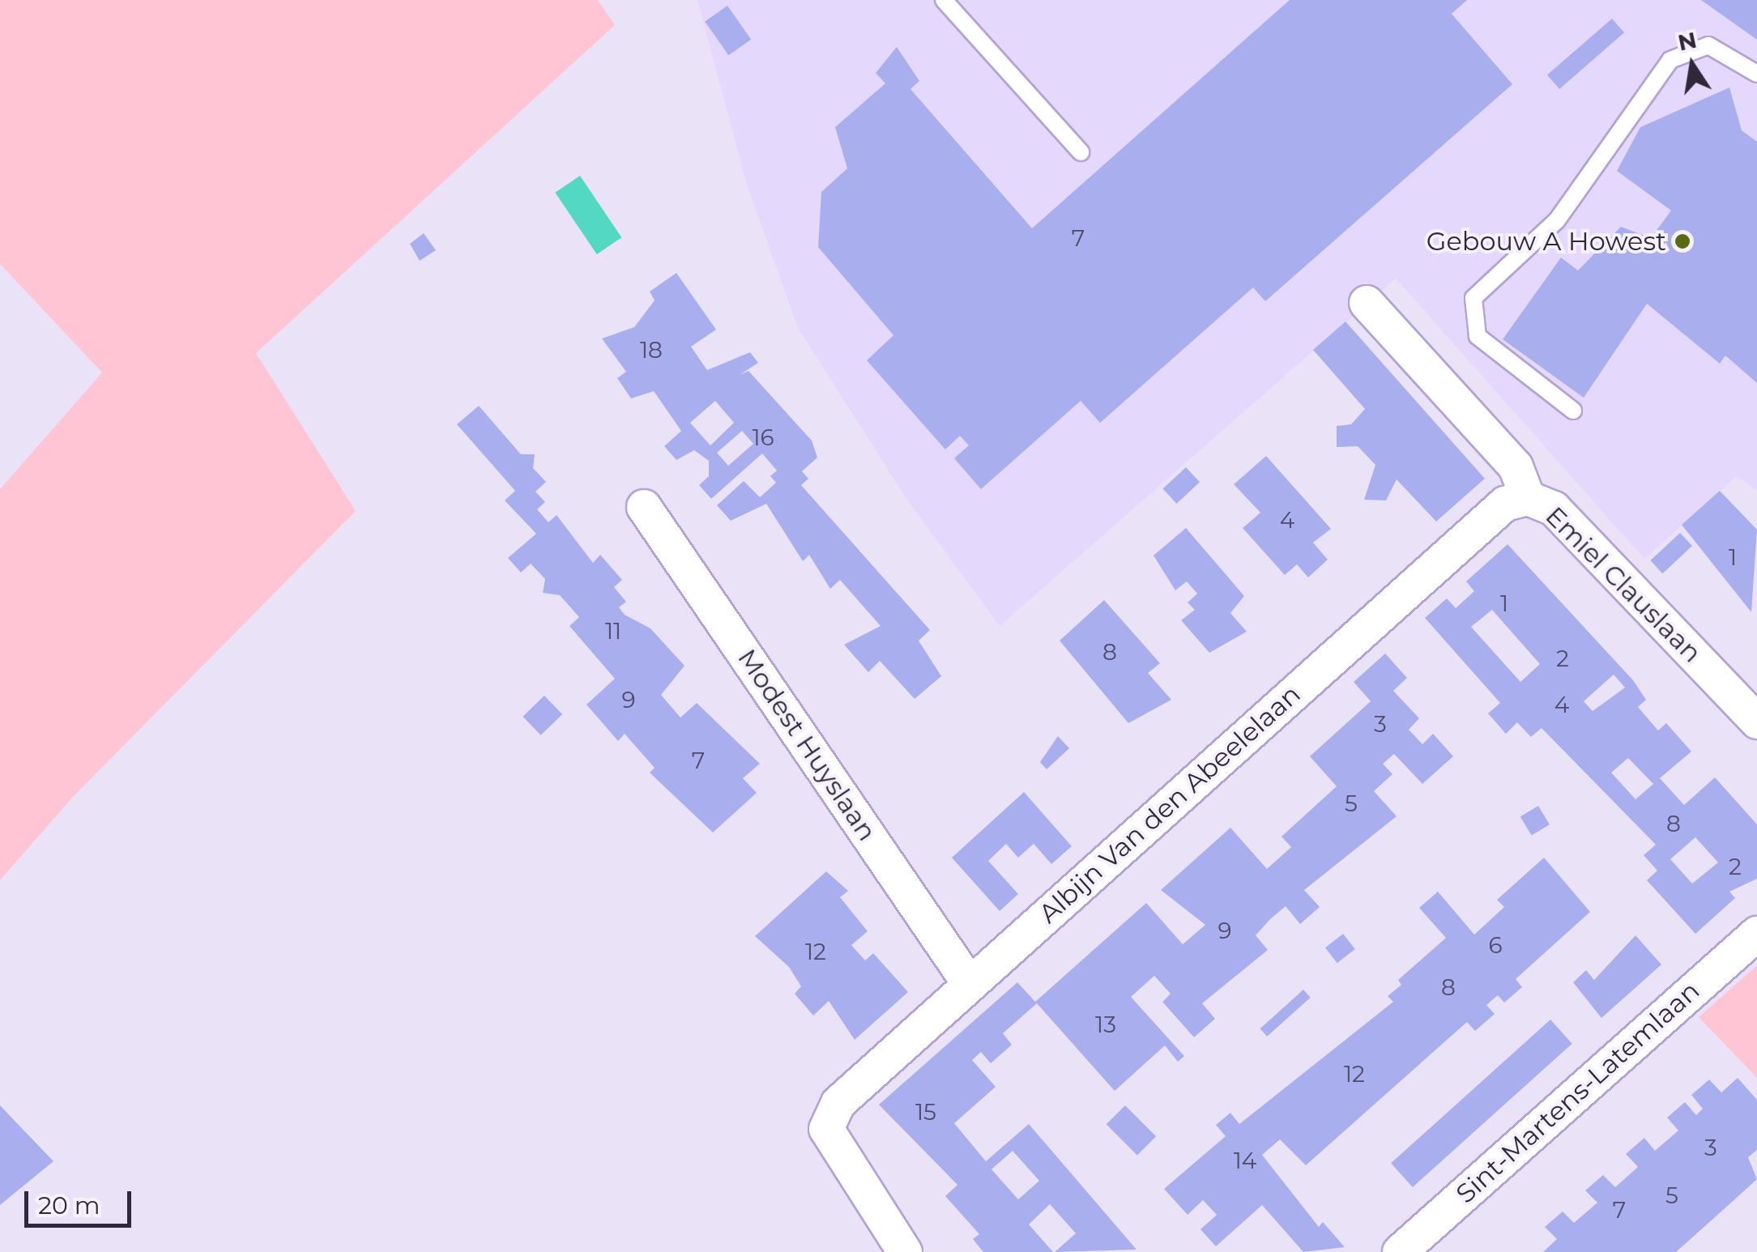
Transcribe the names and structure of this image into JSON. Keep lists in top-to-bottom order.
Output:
{
  "streets": {
    "street": [
      "Emiel Clauslaan",
      "Modest Huyslaan",
      "Albijn Van den Abeelelaan",
      "Sint-Martens-Latemlaan"
    ]
  },
  "crossings": [
    ["Emiel Clauslaan", "Albijn Van den Abeelelaan"],
    ["Modest Huyslaan", "Albijn Van den Abeelelaan"]
  ],
  "places": ["Gebouw A Howest"],
  "house_numbers": [
    "7",
    "18",
    "16",
    "4",
    "1",
    "1",
    "11",
    "8",
    "2",
    "9",
    "4",
    "3",
    "7",
    "5",
    "8",
    "2",
    "9",
    "6",
    "12",
    "8",
    "13",
    "12",
    "15",
    "3",
    "14",
    "5",
    "7"
  ],
  "scale_bar": "20 m",
  "north": "top"
}
